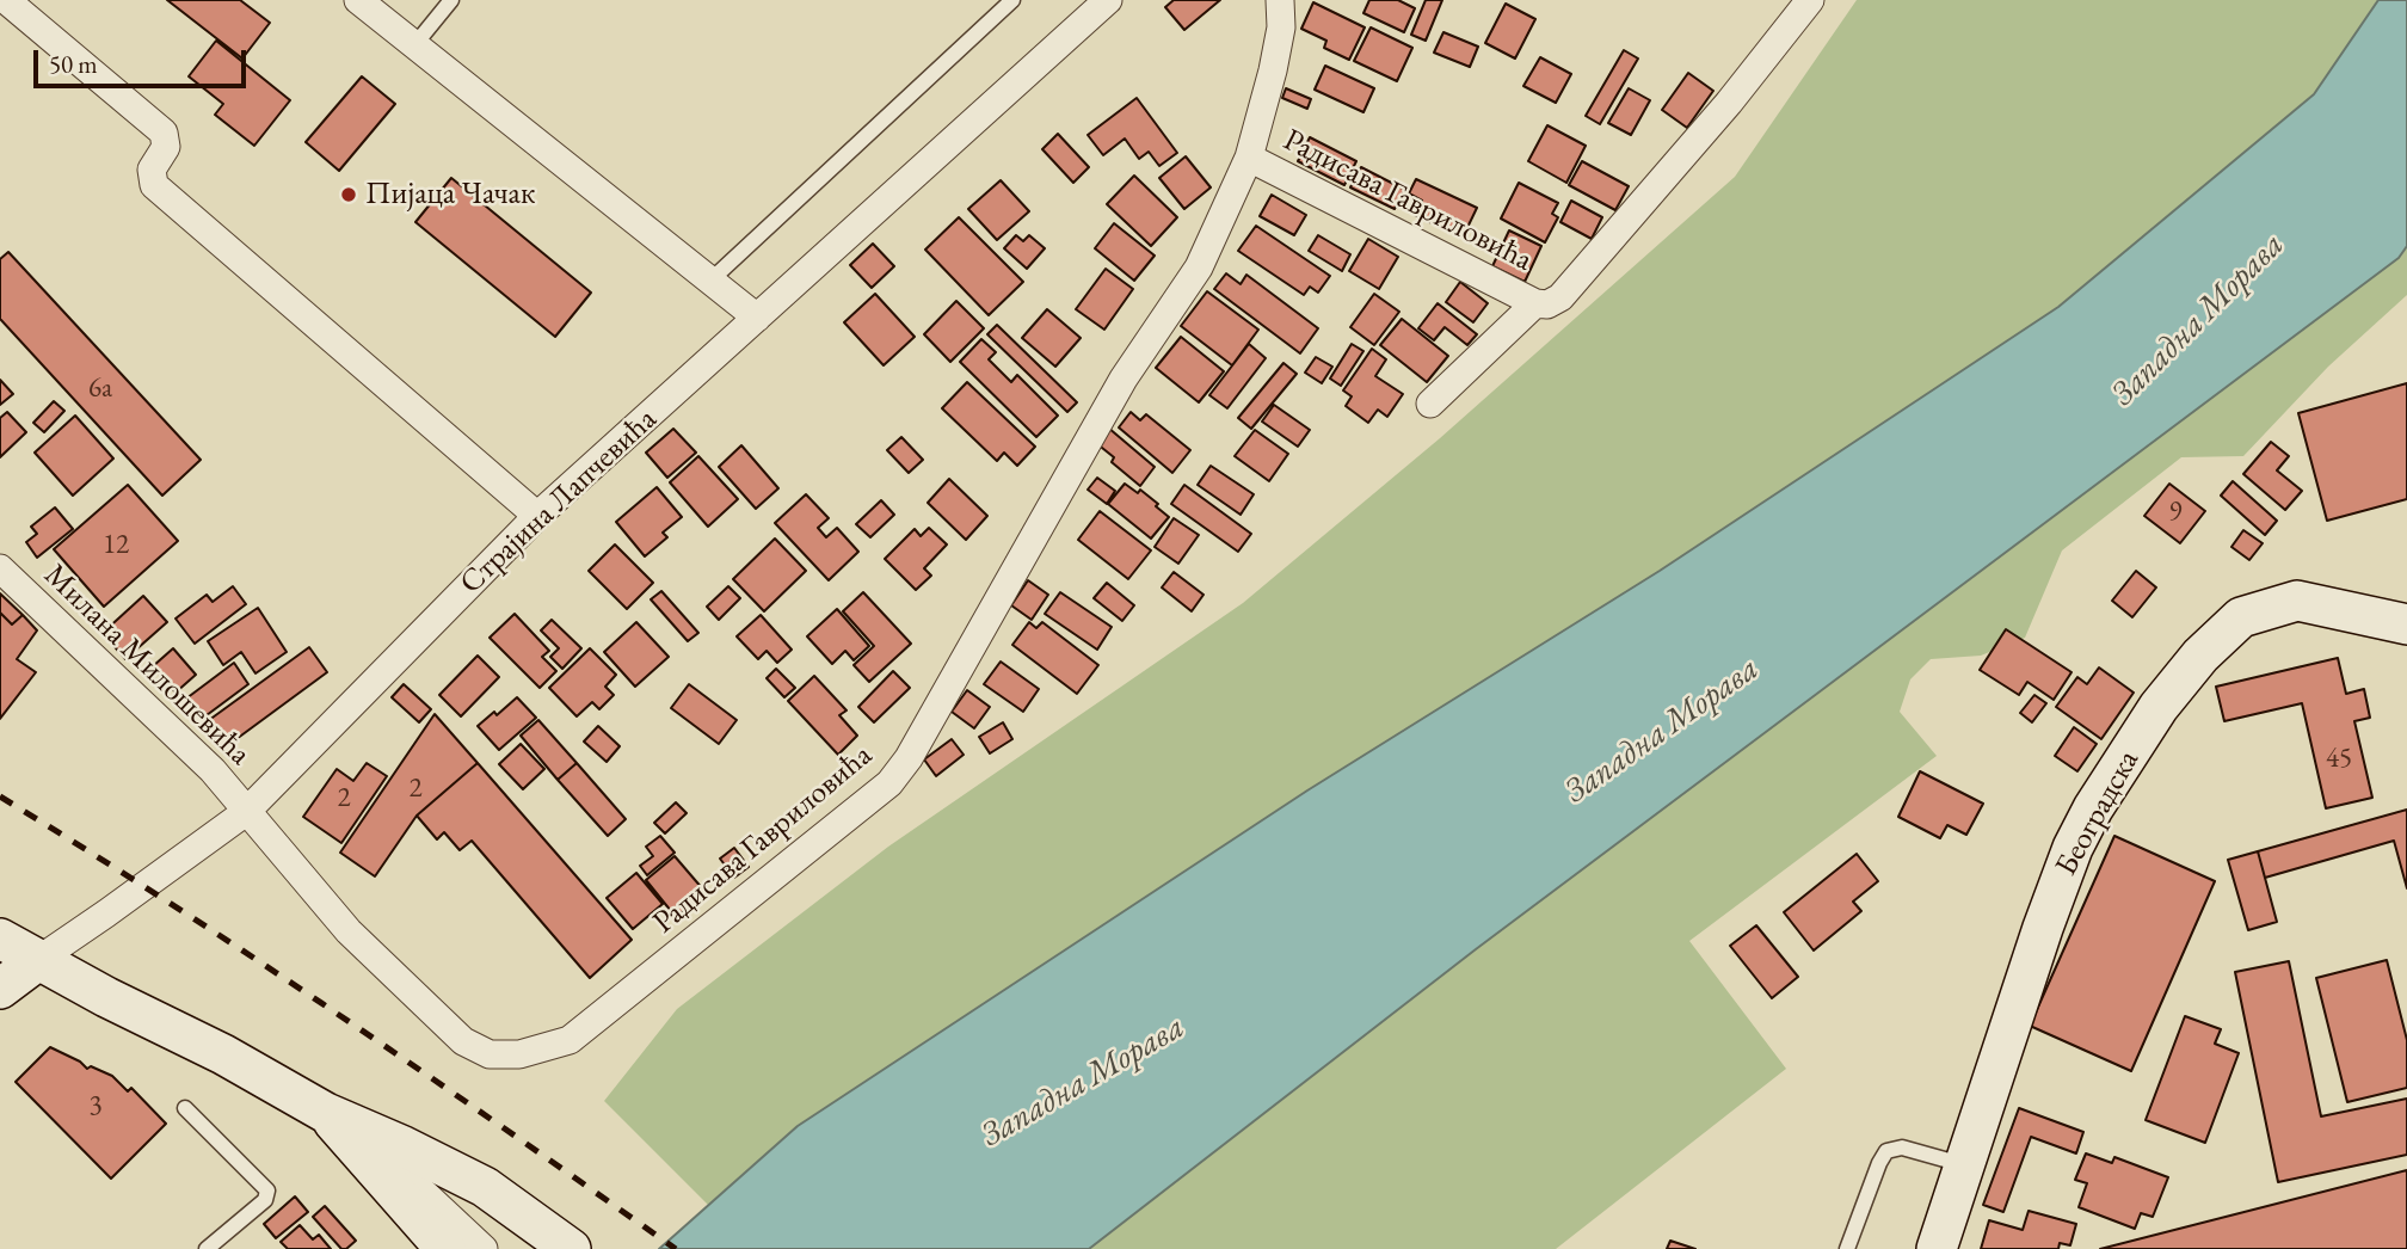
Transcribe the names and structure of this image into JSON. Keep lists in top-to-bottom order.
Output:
{
  "streets": {
    "street": [
      "Радисава Гавриловића",
      "Страјина Лапчевића",
      "Милана Милошевића",
      "Београдска"
    ]
  },
  "crossings": [
    ["Радисава Гавриловића", "Страјина Лапчевића"],
    ["Радисава Гавриловића", "Милана Милошевића"],
    ["Страјина Лапчевића", "Милана Милошевића"]
  ],
  "water": ["Западна Морава"],
  "places": ["Пијаца Чачак"],
  "house_numbers": [
    "6a",
    "9",
    "12",
    "45",
    "2",
    "2",
    "3"
  ],
  "scale_bar": "50 m"
}
